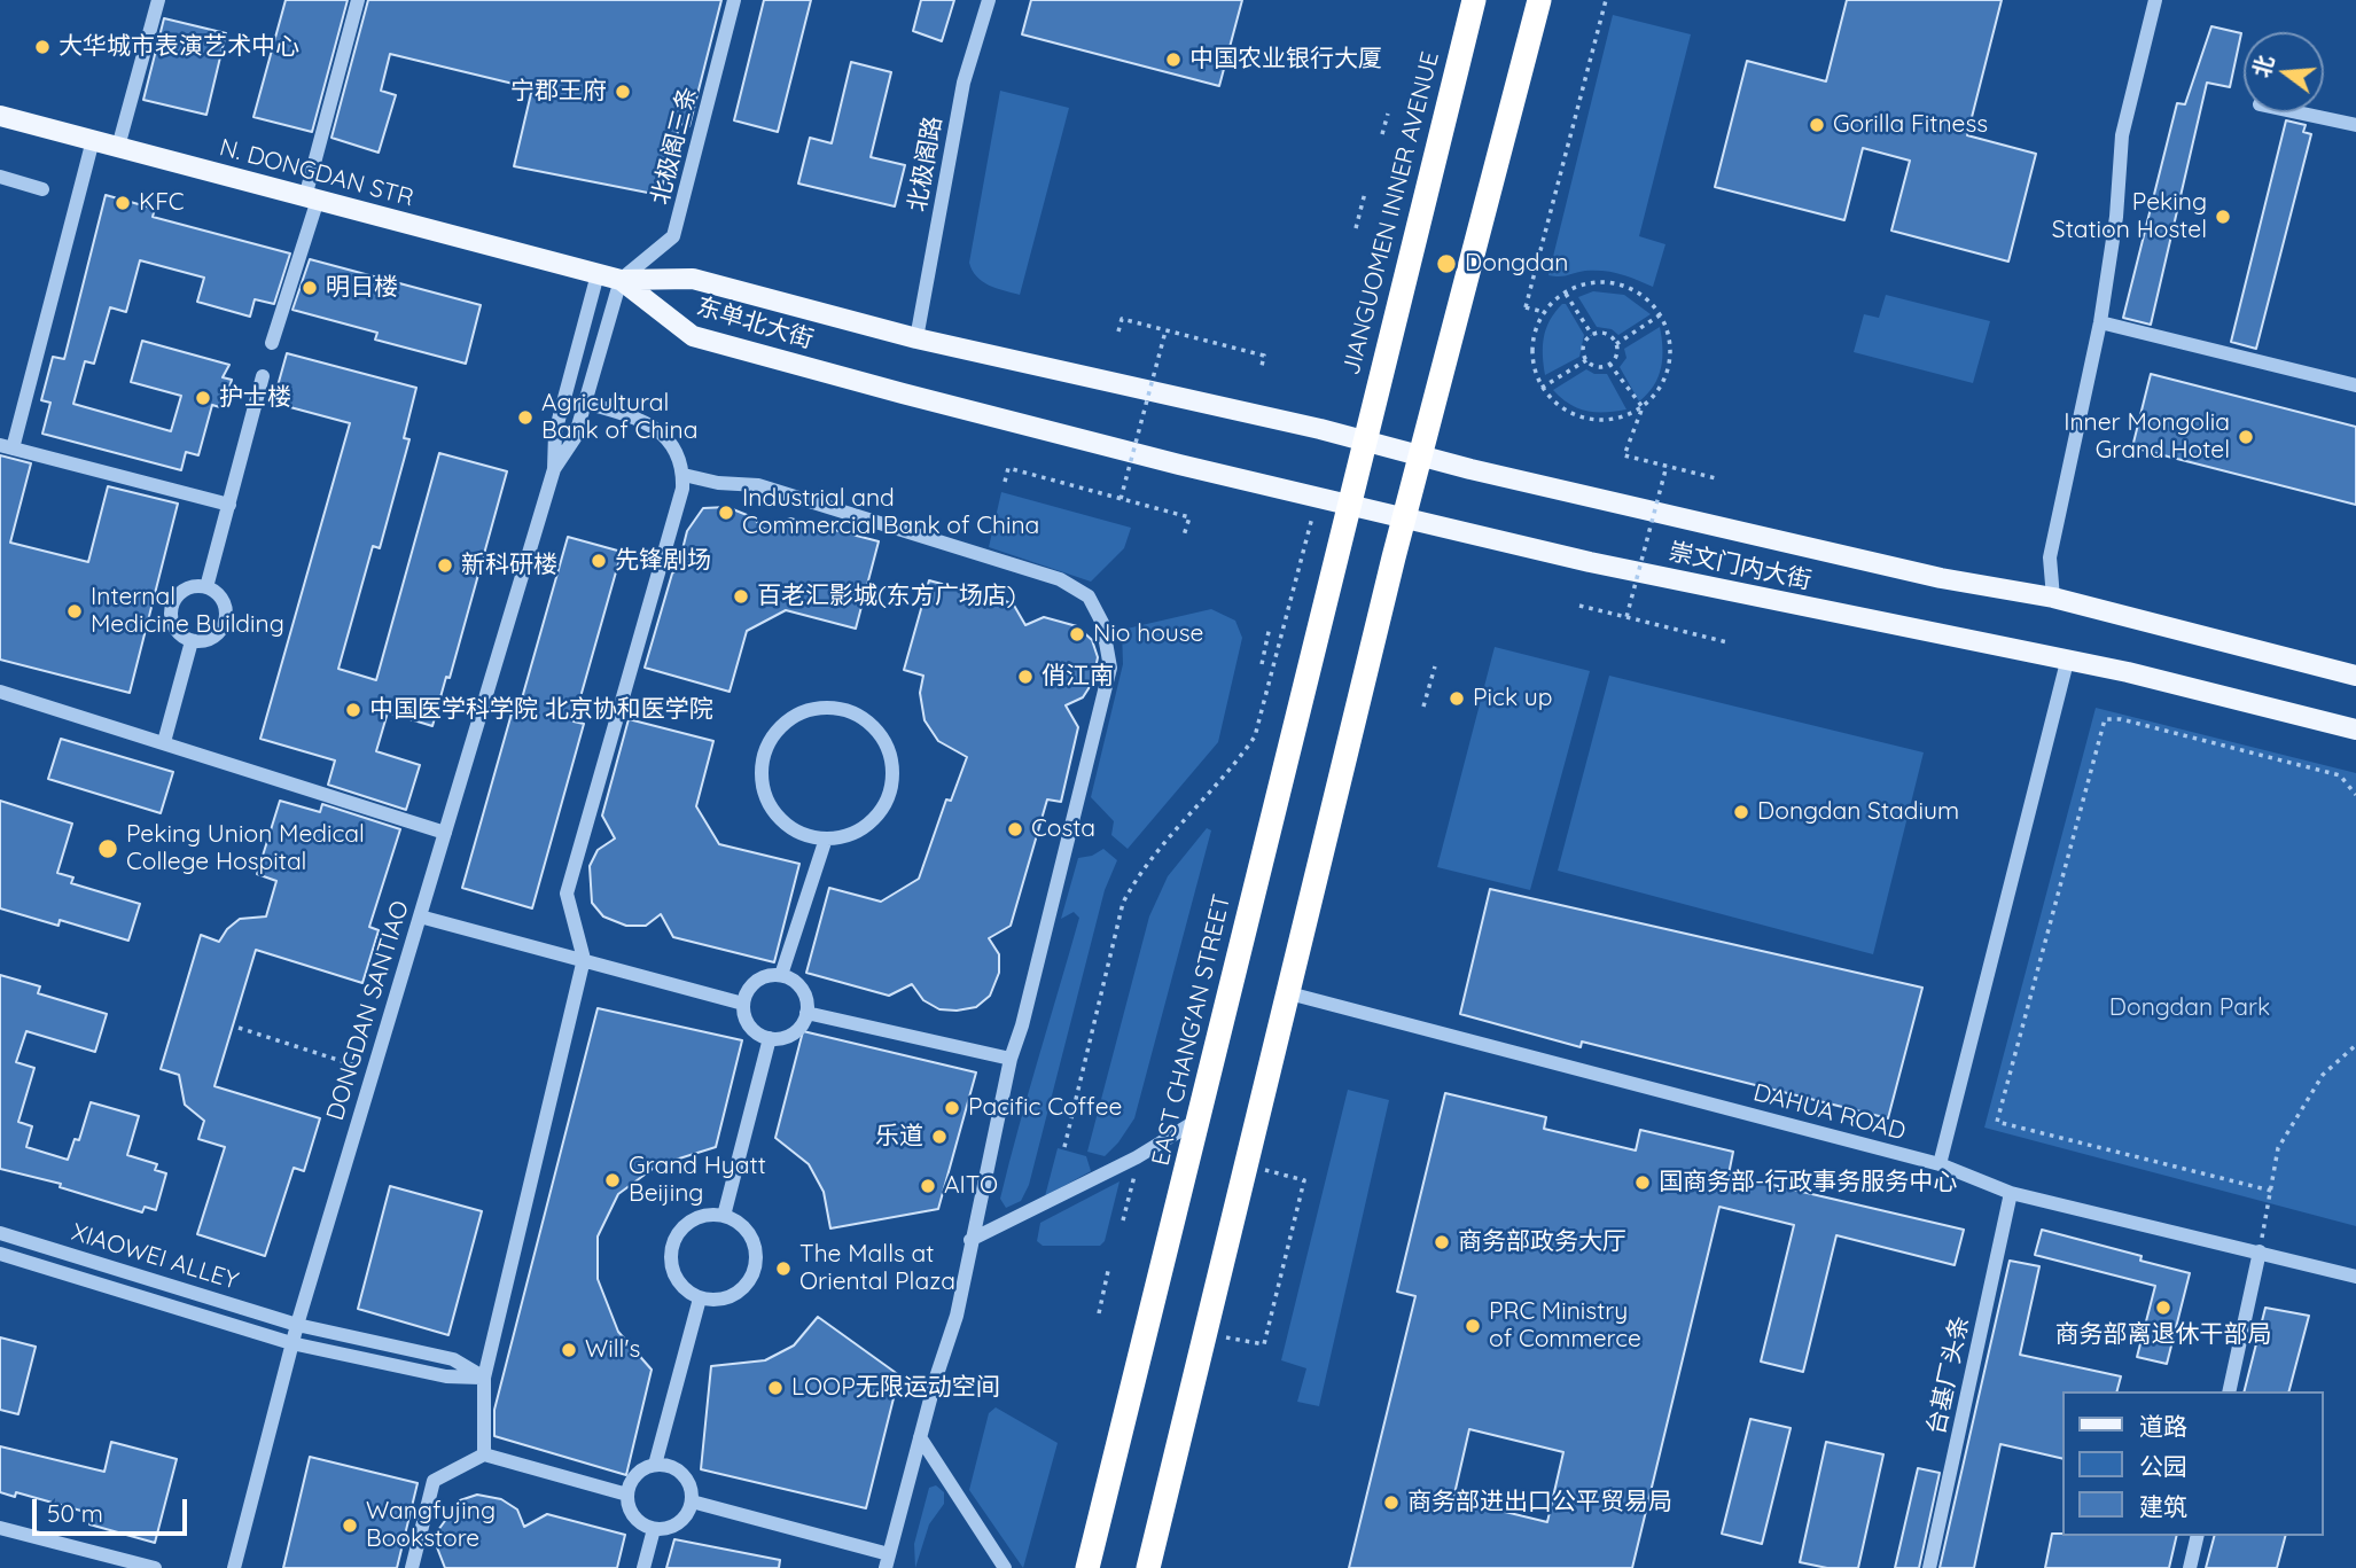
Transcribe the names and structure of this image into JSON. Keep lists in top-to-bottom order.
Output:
{
  "streets": {
    "highway": ["JIANGUOMEN INNER AVENUE", "EAST CHANG'AN STREET"],
    "main road": ["N. DONGDAN STR", "东单北大街", "崇文门内大街"],
    "street": [
      "北极阁三条",
      "北极阁路",
      "DONGDAN SANTIAO",
      "DAHUA ROAD",
      "XIAOWEI ALLEY",
      "台基厂头条"
    ]
  },
  "crossings": [
    ["北极阁三条", "N. DONGDAN STR"],
    ["北极阁三条", "东单北大街"],
    ["北极阁三条", "DONGDAN SANTIAO"],
    ["北极阁路", "东单北大街"],
    ["N. DONGDAN STR", "东单北大街"],
    ["N. DONGDAN STR", "DONGDAN SANTIAO"],
    ["JIANGUOMEN INNER AVENUE", "东单北大街"],
    ["JIANGUOMEN INNER AVENUE", "崇文门内大街"],
    ["JIANGUOMEN INNER AVENUE", "EAST CHANG'AN STREET"],
    ["东单北大街", "崇文门内大街"],
    ["东单北大街", "DONGDAN SANTIAO"],
    ["东单北大街", "EAST CHANG'AN STREET"],
    ["崇文门内大街", "EAST CHANG'AN STREET"],
    ["DONGDAN SANTIAO", "XIAOWEI ALLEY"],
    ["DAHUA ROAD", "台基厂头条"]
  ],
  "parks": ["Dongdan Park"],
  "places": [
    "大华城市表演艺术中心",
    "中国农业银行大厦",
    "宁郡王府",
    "Gorilla Fitness",
    "KFC",
    "Peking Station Hostel",
    "Dongdan",
    "明日楼",
    "护士楼",
    "Agricultural Bank of China",
    "Inner Mongolia Grand Hotel",
    "Industrial and Commercial Bank of China",
    "先锋剧场",
    "新科研楼",
    "百老汇影城(东方广场店)",
    "Internal Medicine Building",
    "Nio house",
    "俏江南",
    "Pick up",
    "中国医学科学院 北京协和医学院",
    "Dongdan Stadium",
    "Costa",
    "Peking Union Medical College Hospital",
    "Pacific Coffee",
    "乐道",
    "Grand Hyatt Beijing",
    "国商务部-行政事务服务中心",
    "AITO",
    "商务部政务大厅",
    "The Malls at Oriental Plaza",
    "商务部离退休干部局",
    "PRC Ministry of Commerce",
    "Will's",
    "LOOP无限运动空间",
    "商务部进出口公平贸易局",
    "Wangfujing Bookstore"
  ],
  "legend": ["道路", "公园", "建筑"],
  "scale_bar": "50 m",
  "north": "left"
}
